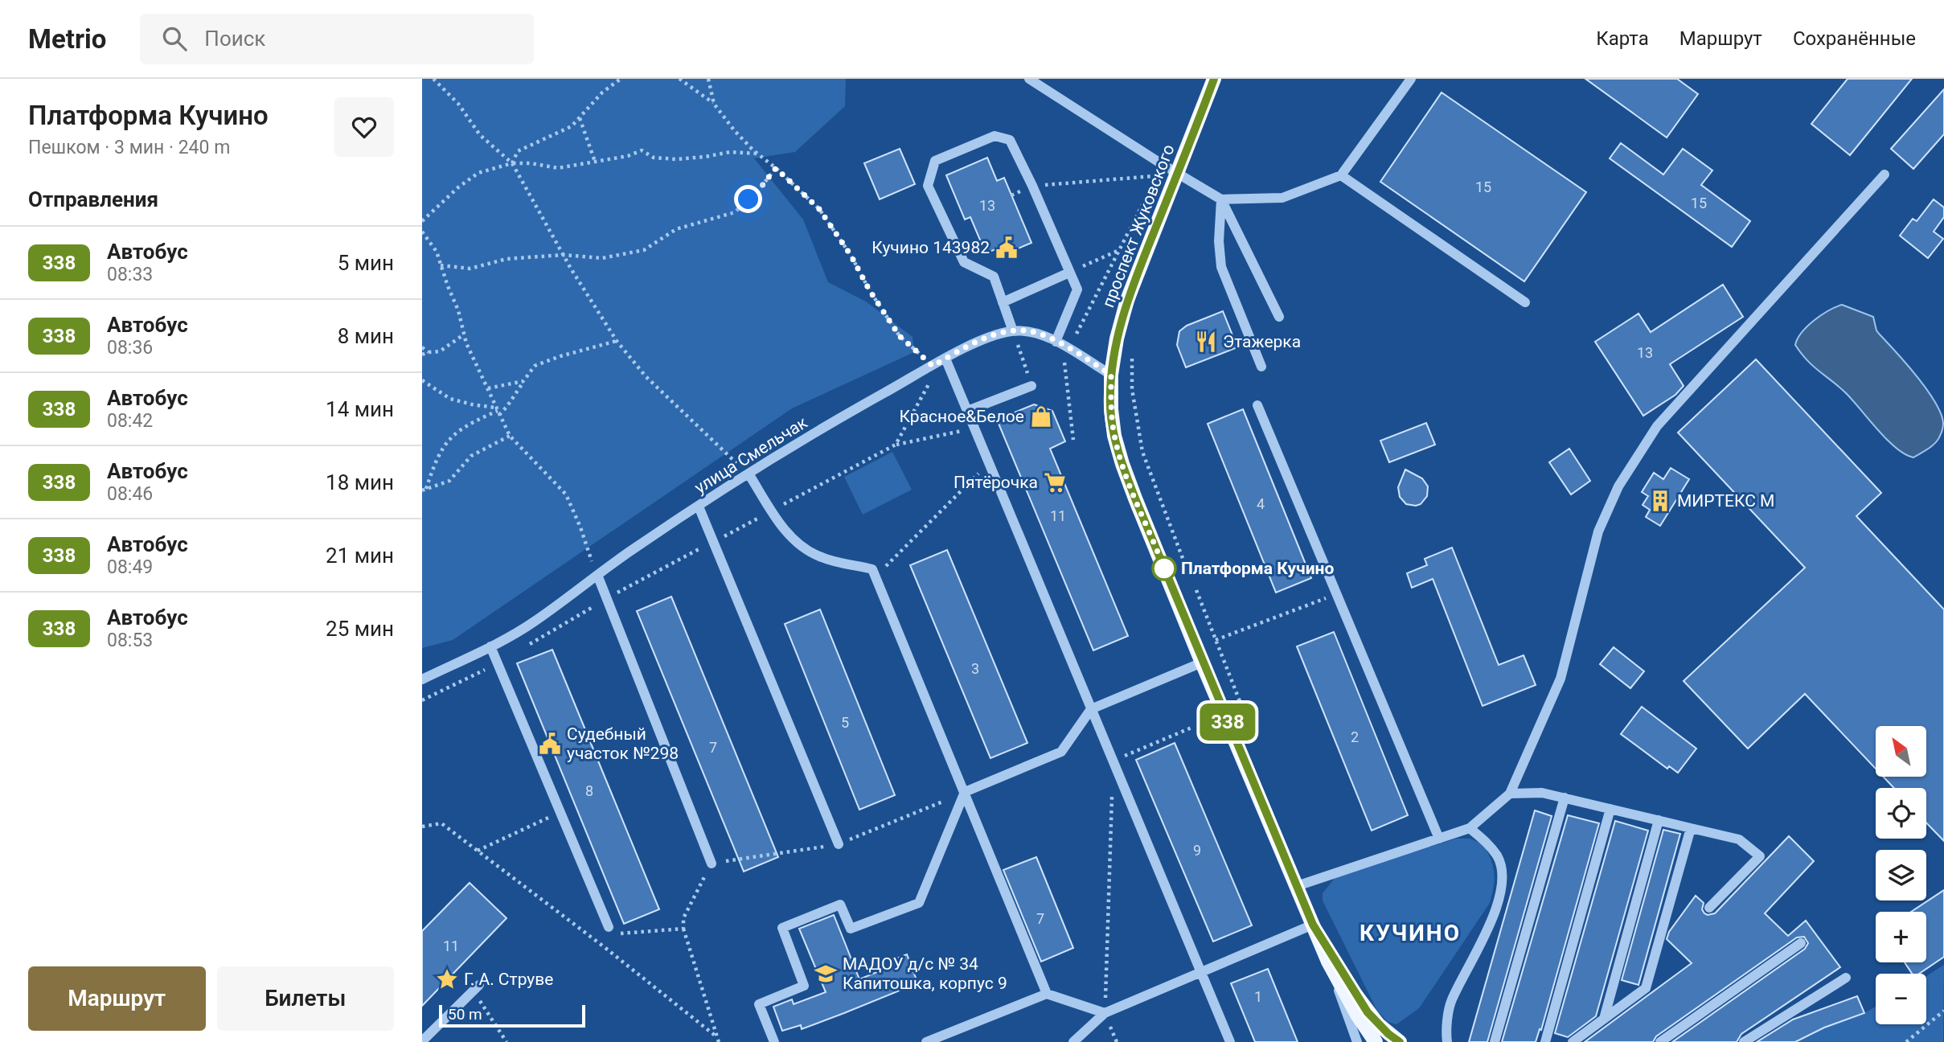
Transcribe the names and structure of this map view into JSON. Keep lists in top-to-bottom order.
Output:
{
  "streets": {
    "main road": ["проспект Жуковского"],
    "street": ["улица Смельчак"]
  },
  "crossings": [
    ["проспект Жуковского", "улица Смельчак"]
  ],
  "districts": ["КУЧИНО"],
  "places": {
    "public building": ["Кучино 143982", "Судебный участок №298"],
    "restaurant": ["Этажерка"],
    "shop": ["Красное&Белое"],
    "supermarket": ["Пятёрочка"],
    "building": ["МИРТЕКС М"],
    "other": ["Платформа Кучино"],
    "school or university": ["МАДОУ д/с № 34 Капитошка, корпус 9"],
    "place": ["Г. А. Струве"]
  },
  "lines": ["bus line 338"],
  "house_numbers": [
    "15",
    "15",
    "13",
    "13",
    "4",
    "11",
    "3",
    "5",
    "2",
    "7",
    "8",
    "9",
    "7",
    "11",
    "1"
  ],
  "scale_bar": "50 m",
  "north": "top left",
  "page": {
    "header": "Metrio",
    "search": "Поиск",
    "nav": ["Карта", "Маршрут", "Сохранённые"],
    "heading": [
      ["Платформа Кучино", "Пешком · 3 мин · 240 m"],
      "Отправления"
    ],
    "on_map": "338",
    "list": [
      {
        "mark": "338",
        "name": "Автобус",
        "note": "08:33",
        "value": "5 мин"
      },
      {
        "mark": "338",
        "name": "Автобус",
        "note": "08:36",
        "value": "8 мин"
      },
      {
        "mark": "338",
        "name": "Автобус",
        "note": "08:42",
        "value": "14 мин"
      },
      {
        "mark": "338",
        "name": "Автобус",
        "note": "08:46",
        "value": "18 мин"
      },
      {
        "mark": "338",
        "name": "Автобус",
        "note": "08:49",
        "value": "21 мин"
      },
      {
        "mark": "338",
        "name": "Автобус",
        "note": "08:53",
        "value": "25 мин"
      }
    ],
    "map_buttons": ["+", "−"],
    "buttons": ["Маршрут", "Билеты"],
    "scale": "50 m"
  }
}
